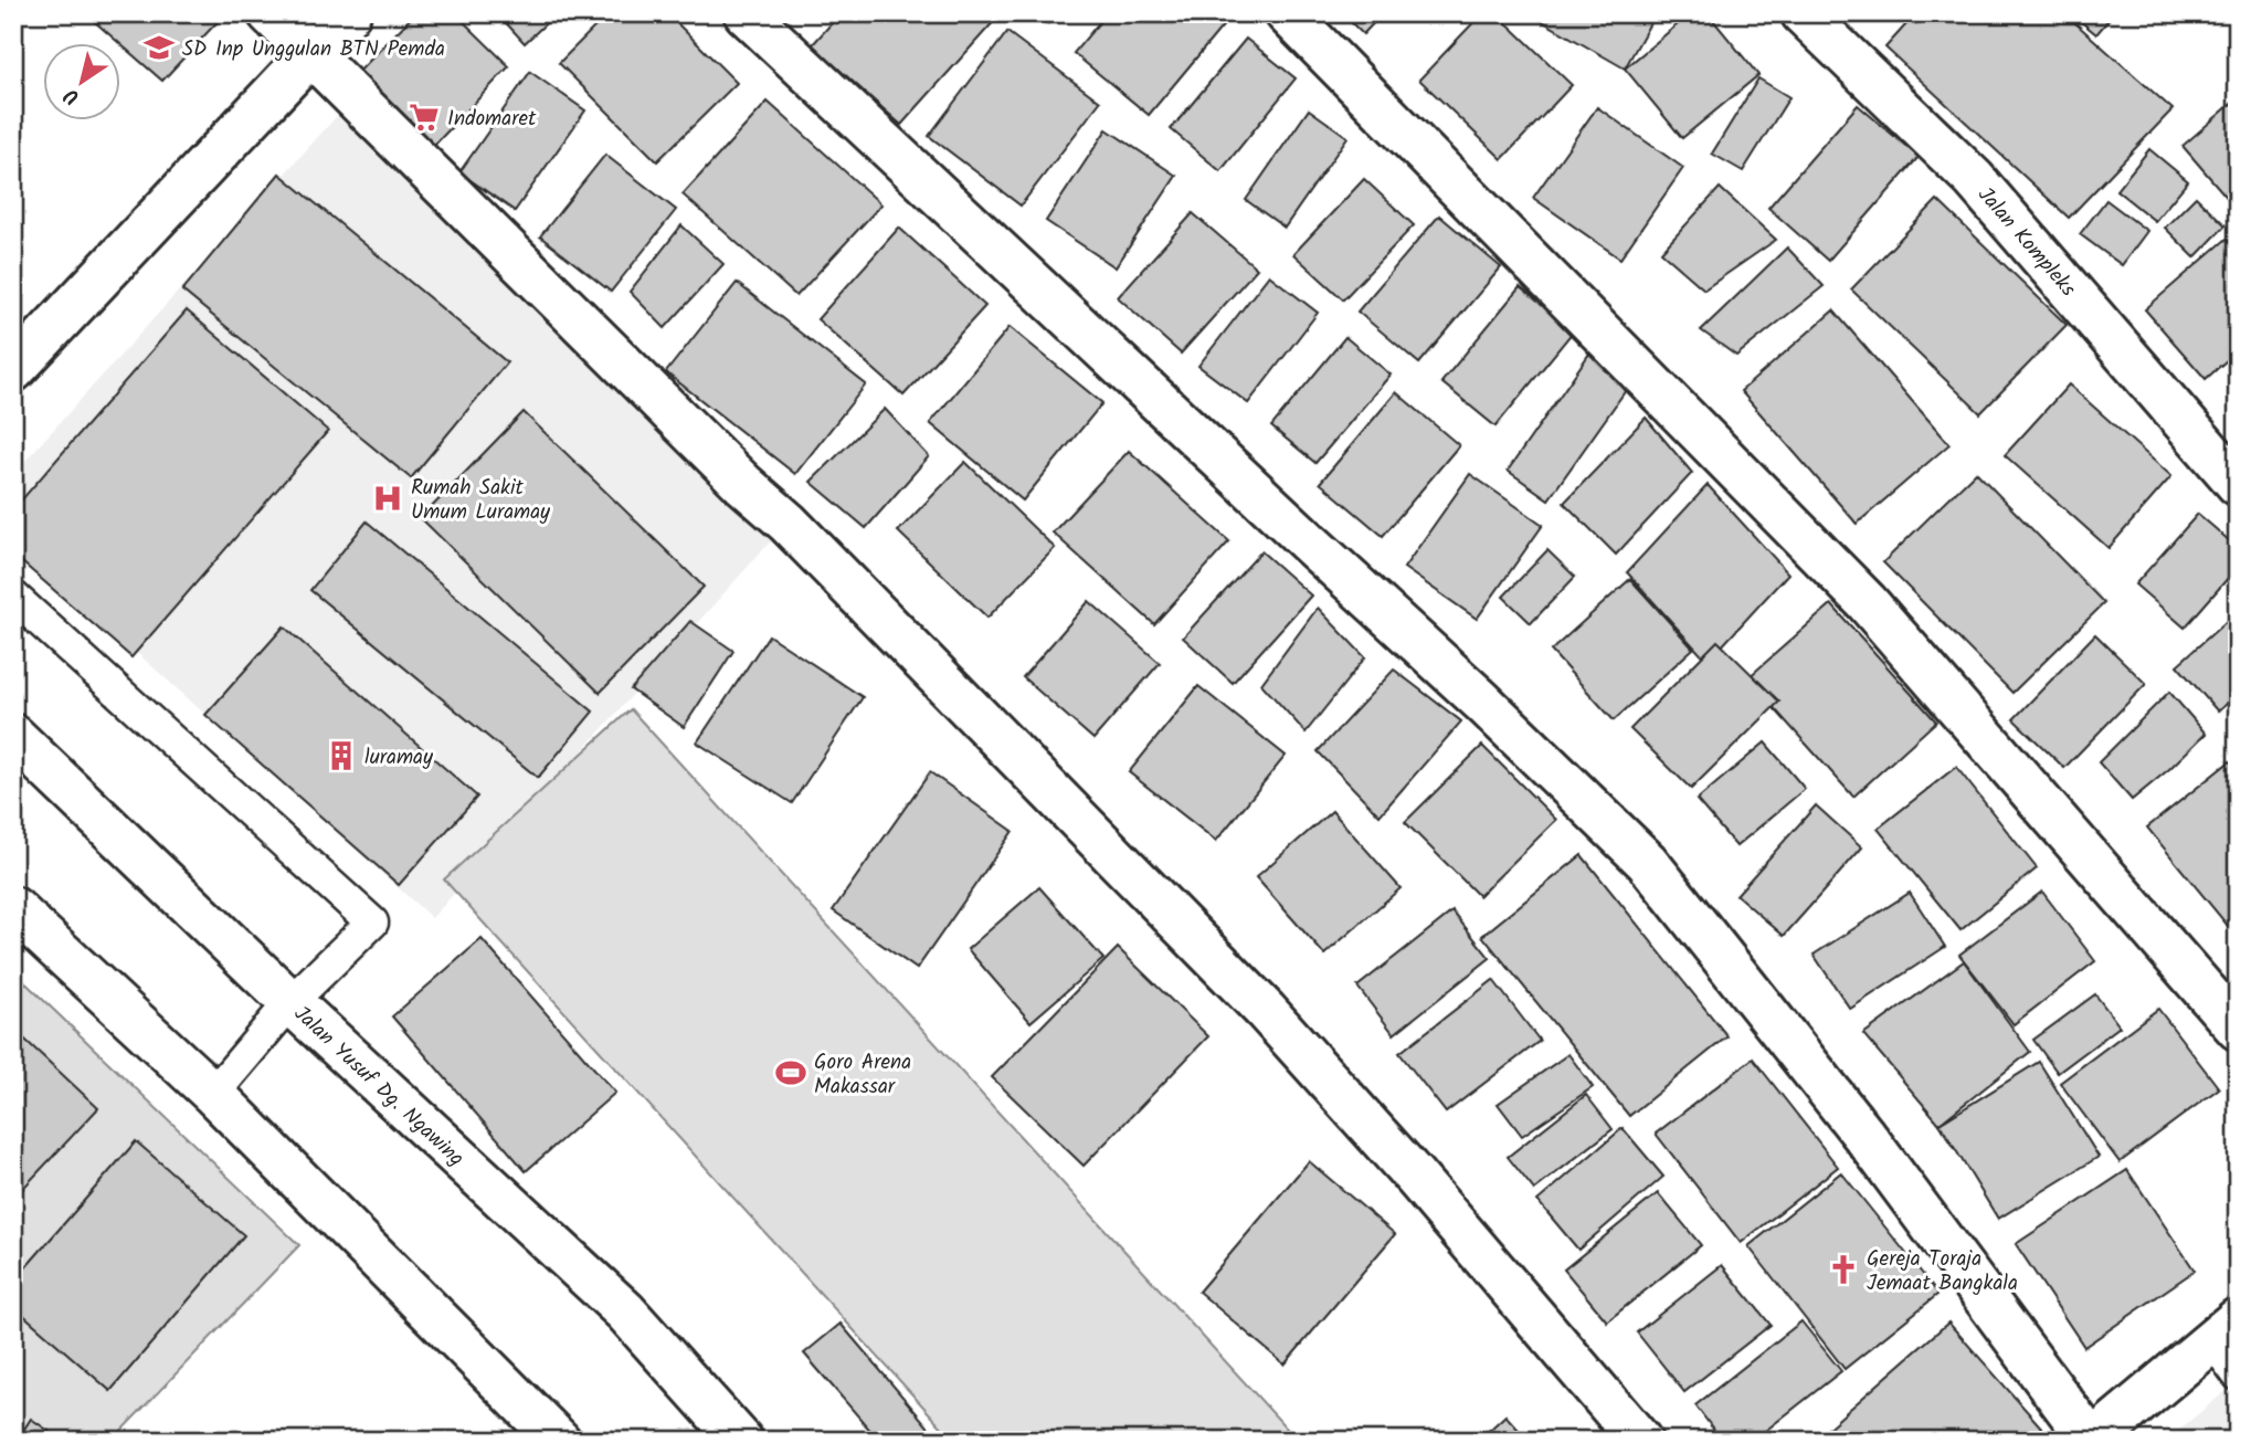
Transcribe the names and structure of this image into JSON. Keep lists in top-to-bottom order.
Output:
{
  "streets": {
    "street": ["Jalan Kompleks", "Jalan Yusuf Dg. Ngawing"]
  },
  "places": {
    "school or university": ["SD Inp Unggulan BTN Pemda"],
    "supermarket": ["Indomaret"],
    "hospital": ["Rumah Sakit Umum Luramay"],
    "building": ["luramay"],
    "sports": ["Goro Arena Makassar"],
    "church": ["Gereja Toraja Jemaat Bangkala"]
  },
  "north": "bottom left"
}
